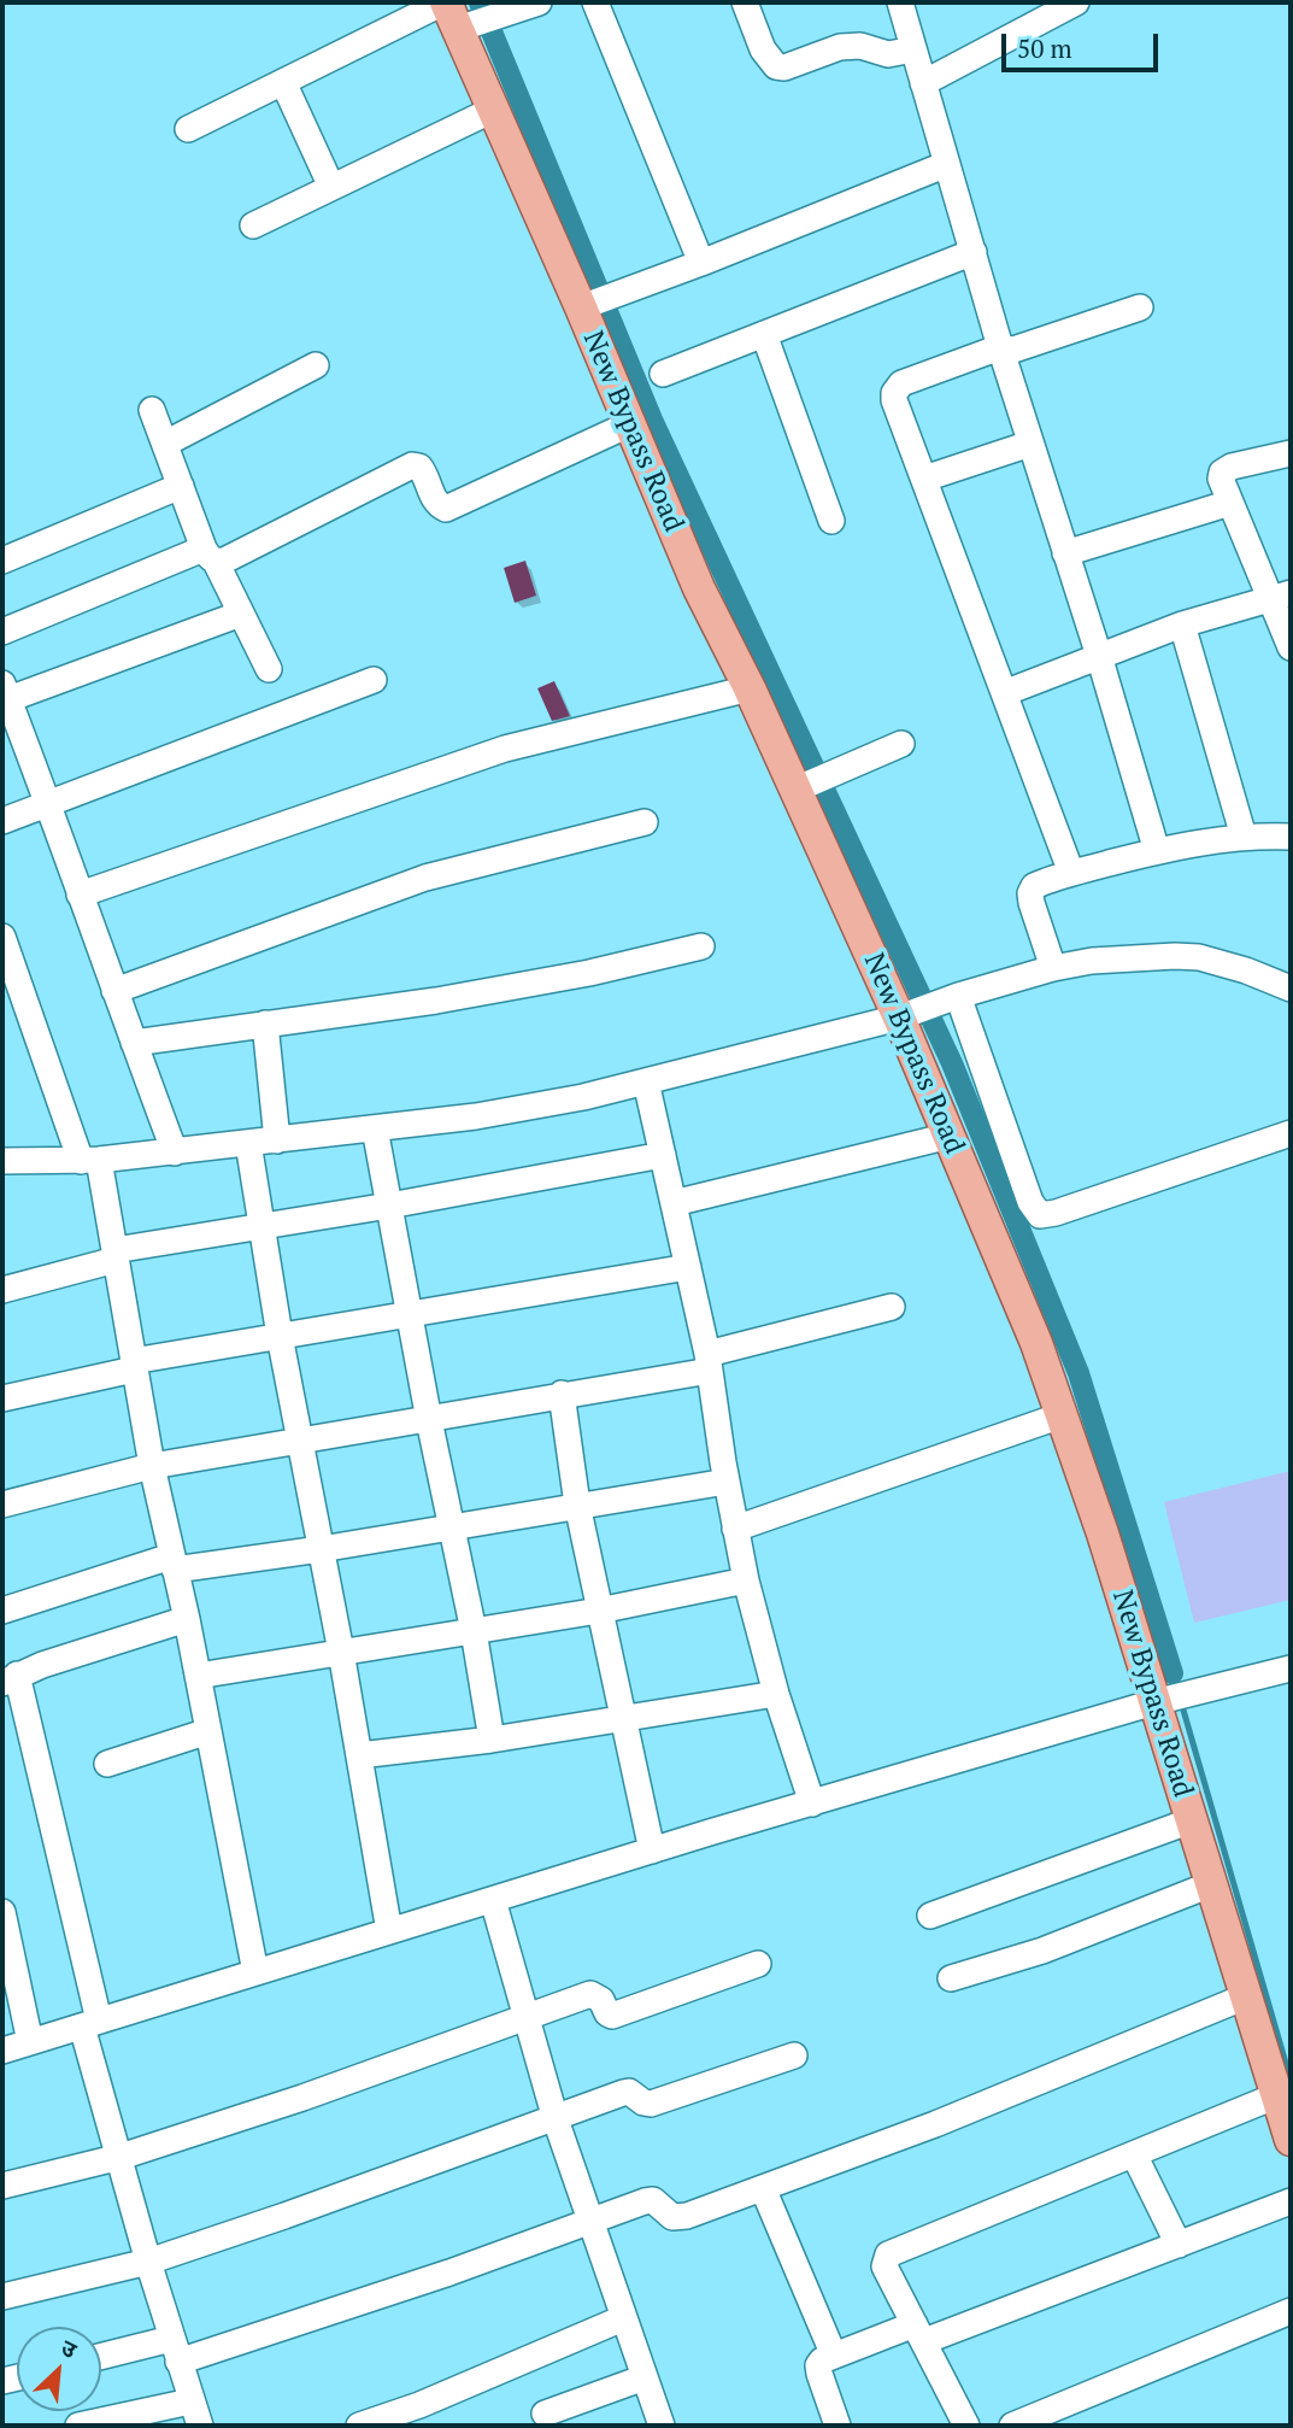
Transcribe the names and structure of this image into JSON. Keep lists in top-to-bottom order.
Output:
{
  "streets": {
    "main road": ["New Bypass Road"]
  },
  "scale_bar": "50 m",
  "north": "top right"
}
